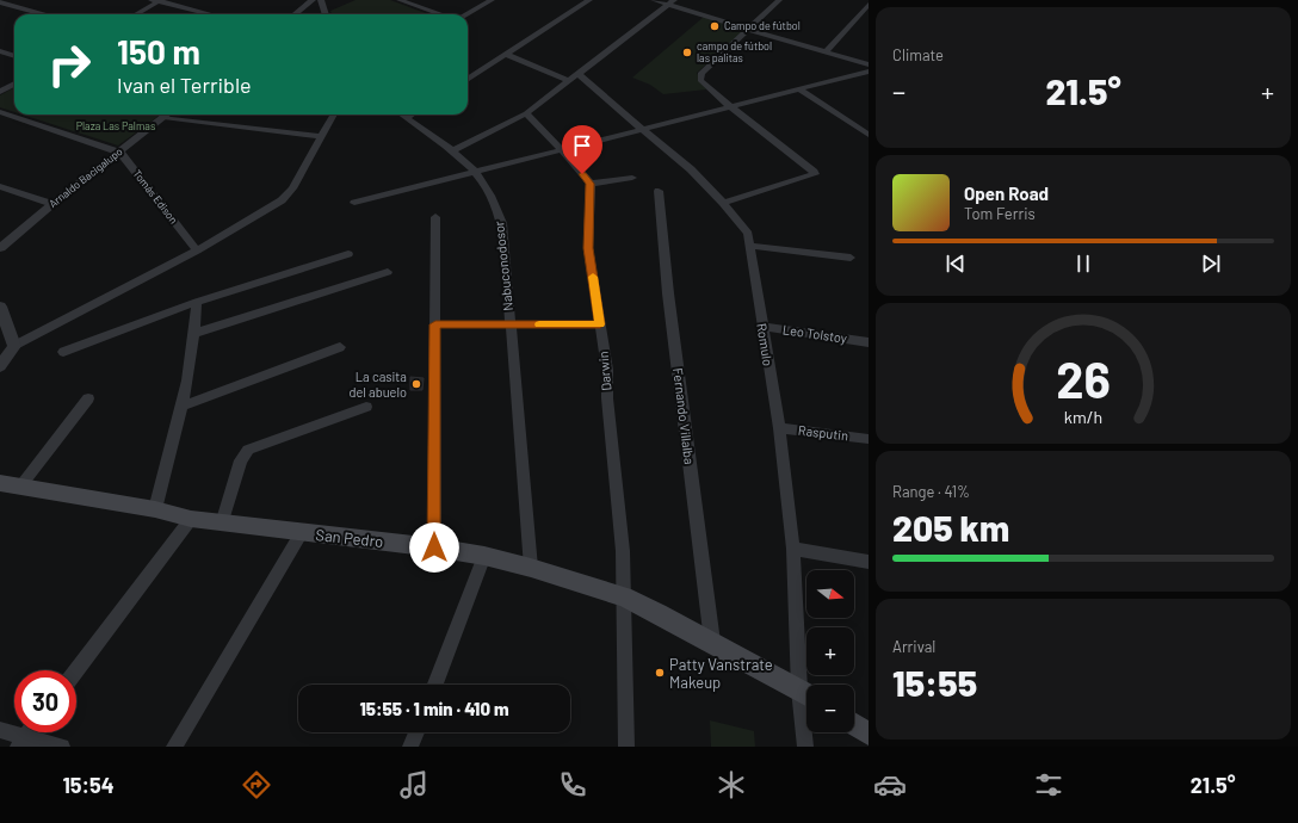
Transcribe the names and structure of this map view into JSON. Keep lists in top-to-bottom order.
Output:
{
  "streets": {
    "main road": ["San Pedro"],
    "street": [
      "Arnaldo Bacigalupo",
      "Tomás Edison",
      "Nabuconodosor",
      "Leo Tolstoy",
      "Romulo",
      "Darwin",
      "Fernando Villalba",
      "Rasputin"
    ]
  },
  "crossings": [
    ["Arnaldo Bacigalupo", "Tomás Edison"],
    ["Nabuconodosor", "San Pedro"],
    ["Leo Tolstoy", "Romulo"],
    ["Romulo", "Rasputin"],
    ["Darwin", "San Pedro"],
    ["Fernando Villalba", "San Pedro"]
  ],
  "parks": ["Plaza Las Palmas"],
  "places": [
    "Campo de fútbol",
    "campo de fútbol las palitas",
    "La casita del abuelo",
    "Patty Vanstrate Makeup"
  ],
  "north": "right",
  "page": {
    "tile": [
      "Climate",
      ["Range · 41%", "205 km"],
      ["Arrival", "15:55"]
    ],
    "turn": ["150 m", "Ivan el Terrible"],
    "heat": ["−", "21.5°", "+"],
    "song": ["Open Road", "Tom Ferris"],
    "map_buttons": ["+", "−"],
    "limit": "30",
    "trip": "15:55 · 1 min · 410 m",
    "tabs": ["15:54", "21.5°"],
    "gauge": ["26", "km/h"]
  }
}
